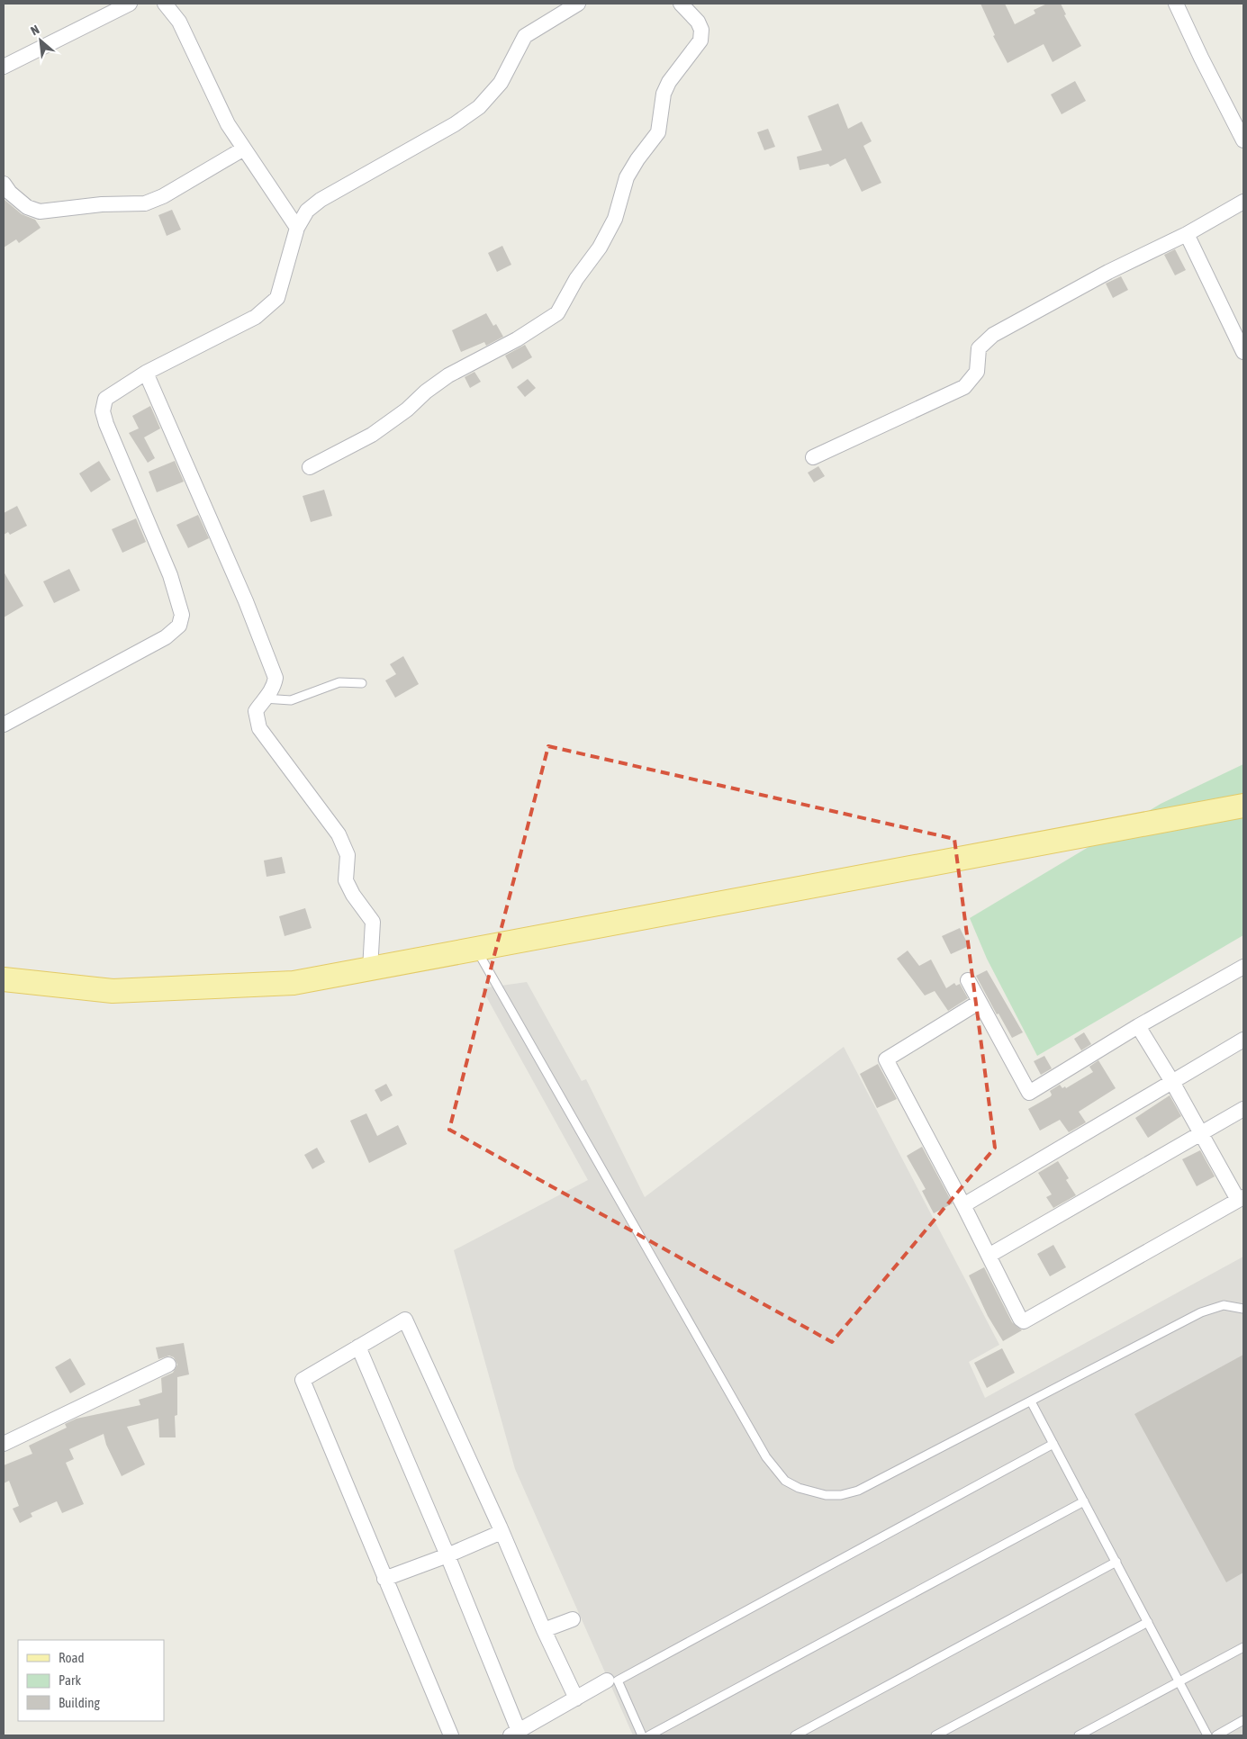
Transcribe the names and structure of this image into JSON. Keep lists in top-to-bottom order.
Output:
{
  "legend": ["Road", "Park", "Building"],
  "north": "top left"
}
